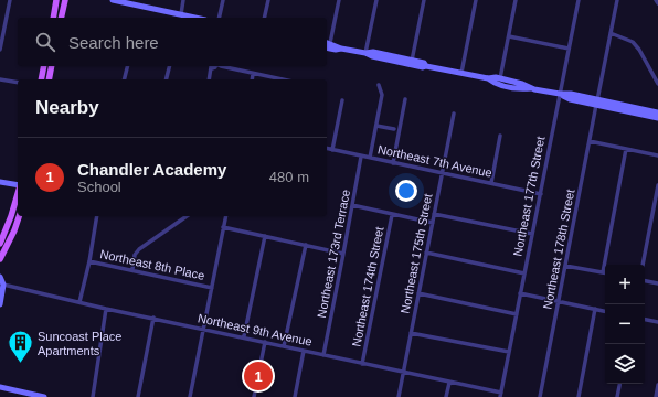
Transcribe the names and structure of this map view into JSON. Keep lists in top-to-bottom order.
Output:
{
  "streets": {
    "street": [
      "Northeast 7th Avenue",
      "Northeast 177th Street",
      "Northeast 178th Street",
      "Northeast 173rd Terrace",
      "Northeast 175th Street",
      "Northeast 8th Place",
      "Northeast 174th Street",
      "Northeast 9th Avenue"
    ]
  },
  "crossings": [
    ["Northeast 7th Avenue", "Northeast 177th Street"],
    ["Northeast 7th Avenue", "Northeast 173rd Terrace"],
    ["Northeast 7th Avenue", "Northeast 175th Street"],
    ["Northeast 177th Street", "Northeast 9th Avenue"],
    ["Northeast 173rd Terrace", "Northeast 9th Avenue"],
    ["Northeast 175th Street", "Northeast 9th Avenue"],
    ["Northeast 174th Street", "Northeast 9th Avenue"]
  ],
  "places": {
    "building": ["Suncoast Place Apartments"]
  },
  "page": {
    "search": "Search here",
    "heading": "Nearby",
    "list": [
      {
        "mark": "1",
        "name": "Chandler Academy",
        "note": "School",
        "value": "480 m"
      }
    ],
    "map_buttons": ["+", "−"],
    "pins": "1"
  }
}
